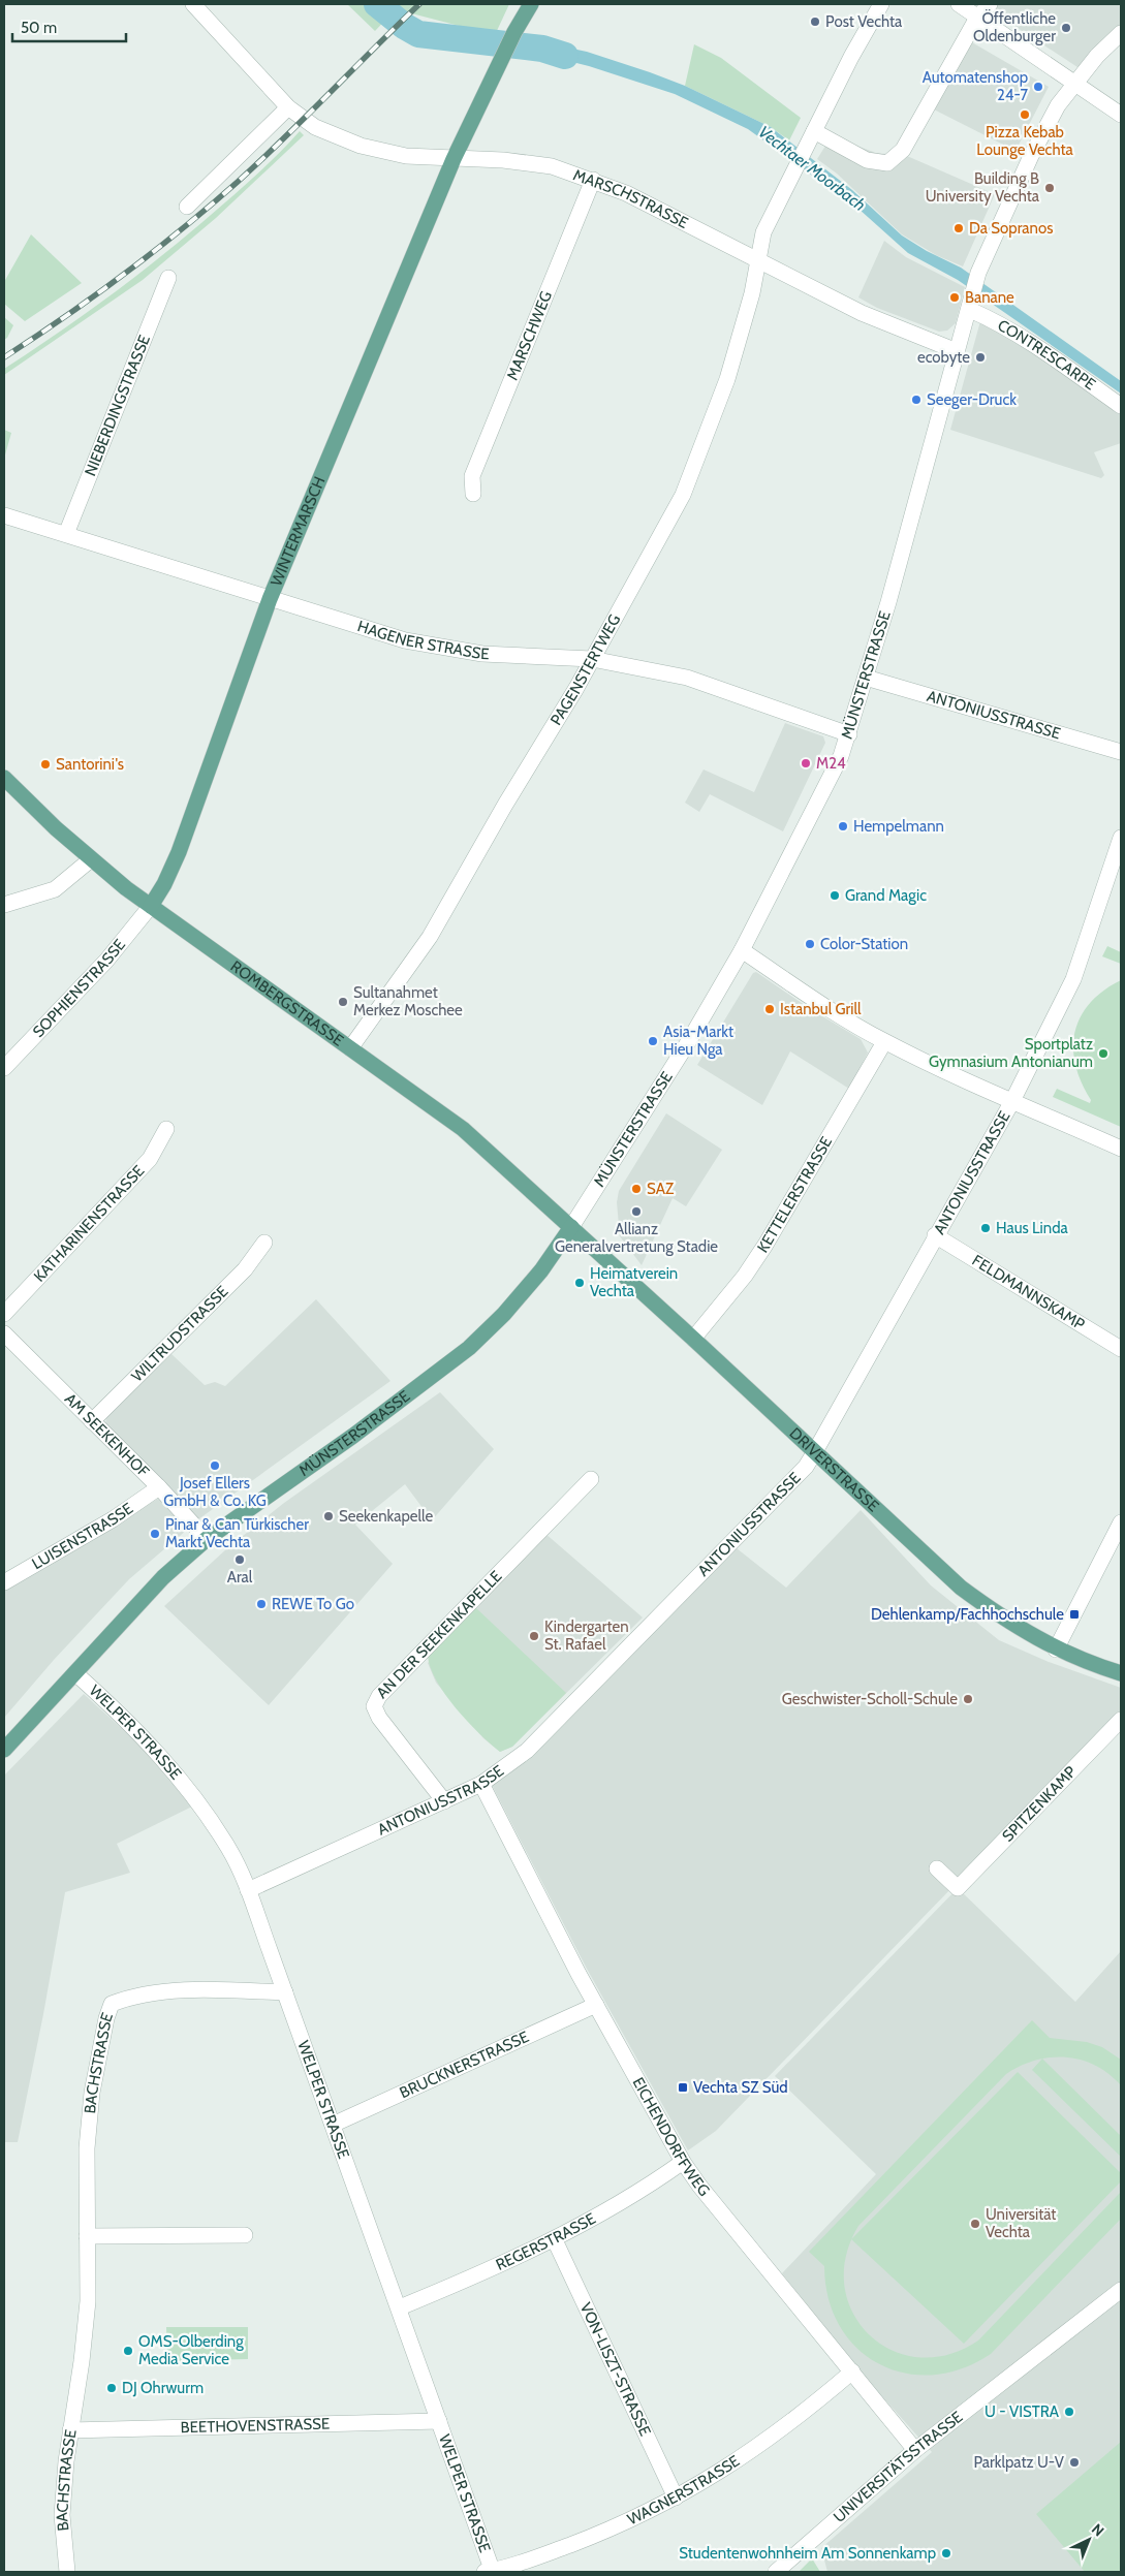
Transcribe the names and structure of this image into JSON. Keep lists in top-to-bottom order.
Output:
{
  "streets": {
    "main road": [
      "WINTERMARSCH",
      "MÜNSTERSTRASSE",
      "ROMBERGSTRASSE",
      "DRIVERSTRASSE"
    ],
    "street": [
      "MARSCHSTRASSE",
      "MARSCHWEG",
      "CONTRESCARPE",
      "NIEBERDINGSTRASSE",
      "HAGENER STRASSE",
      "PAGENSTERTWEG",
      "ANTONIUSSTRASSE",
      "SOPHIENSTRASSE",
      "KETTELERSTRASSE",
      "KATHARINENSTRASSE",
      "FELDMANNSKAMP",
      "WILTRUDSTRASSE",
      "AM SEEKENHOF",
      "LUISENSTRASSE",
      "AN DER SEEKENKAPELLE",
      "WELPER STRASSE",
      "SPITZENKAMP",
      "BACHSTRASSE",
      "BRUCKNERSTRASSE",
      "EICHENDORFFWEG",
      "REGERSTRASSE",
      "VON-LISZT-STRASSE",
      "BEETHOVENSTRASSE",
      "UNIVERSITÄTSSTRASSE",
      "WAGNERSTRASSE"
    ]
  },
  "crossings": [
    ["MARSCHSTRASSE", "MARSCHWEG"],
    ["MARSCHSTRASSE", "WINTERMARSCH"],
    ["MARSCHSTRASSE", "PAGENSTERTWEG"],
    ["MARSCHSTRASSE", "MÜNSTERSTRASSE"],
    ["CONTRESCARPE", "MÜNSTERSTRASSE"],
    ["NIEBERDINGSTRASSE", "HAGENER STRASSE"],
    ["WINTERMARSCH", "HAGENER STRASSE"],
    ["WINTERMARSCH", "SOPHIENSTRASSE"],
    ["WINTERMARSCH", "ROMBERGSTRASSE"],
    ["HAGENER STRASSE", "PAGENSTERTWEG"],
    ["HAGENER STRASSE", "MÜNSTERSTRASSE"],
    ["PAGENSTERTWEG", "ROMBERGSTRASSE"],
    ["MÜNSTERSTRASSE", "ANTONIUSSTRASSE"],
    ["MÜNSTERSTRASSE", "ROMBERGSTRASSE"],
    ["MÜNSTERSTRASSE", "AM SEEKENHOF"],
    ["MÜNSTERSTRASSE", "DRIVERSTRASSE"],
    ["MÜNSTERSTRASSE", "WELPER STRASSE"],
    ["ANTONIUSSTRASSE", "FELDMANNSKAMP"],
    ["ANTONIUSSTRASSE", "DRIVERSTRASSE"],
    ["ANTONIUSSTRASSE", "AN DER SEEKENKAPELLE"],
    ["ANTONIUSSTRASSE", "WELPER STRASSE"],
    ["ANTONIUSSTRASSE", "EICHENDORFFWEG"],
    ["SOPHIENSTRASSE", "ROMBERGSTRASSE"],
    ["ROMBERGSTRASSE", "DRIVERSTRASSE"],
    ["KETTELERSTRASSE", "DRIVERSTRASSE"],
    ["WILTRUDSTRASSE", "AM SEEKENHOF"],
    ["AM SEEKENHOF", "LUISENSTRASSE"],
    ["WELPER STRASSE", "BACHSTRASSE"],
    ["WELPER STRASSE", "BRUCKNERSTRASSE"],
    ["WELPER STRASSE", "REGERSTRASSE"],
    ["WELPER STRASSE", "BEETHOVENSTRASSE"],
    ["WELPER STRASSE", "WAGNERSTRASSE"],
    ["BACHSTRASSE", "BEETHOVENSTRASSE"],
    ["BRUCKNERSTRASSE", "EICHENDORFFWEG"],
    ["EICHENDORFFWEG", "REGERSTRASSE"],
    ["EICHENDORFFWEG", "UNIVERSITÄTSSTRASSE"],
    ["EICHENDORFFWEG", "WAGNERSTRASSE"],
    ["REGERSTRASSE", "VON-LISZT-STRASSE"],
    ["VON-LISZT-STRASSE", "WAGNERSTRASSE"]
  ],
  "water": ["Vechtaer Moorbach"],
  "places": {
    "other": [
      "Post Vechta",
      "Öffentliche Oldenburger",
      "Automatenshop 24-7",
      "Pizza Kebab Lounge Vechta",
      "Building B University Vechta",
      "Da Sopranos",
      "Banane",
      "ecobyte",
      "Seeger-Druck",
      "M24",
      "Santorini's",
      "Hempelmann",
      "Grand Magic",
      "Color-Station",
      "Sultanahmet Merkez Moschee",
      "Istanbul Grill",
      "Asia-Markt Hieu Nga",
      "Sportplatz Gymnasium Antonianum",
      "SAZ",
      "Allianz Generalvertretung Stadie",
      "Haus Linda",
      "Heimatverein Vechta",
      "Josef Ellers GmbH & Co. KG",
      "Seekenkapelle",
      "Pinar & Can Türkischer Markt Vechta",
      "Aral",
      "REWE To Go",
      "Kindergarten St. Rafael",
      "Geschwister-Scholl-Schule",
      "Universität Vechta",
      "OMS-Olberding Media Service",
      "DJ Ohrwurm",
      "U - VISTRA",
      "Parklpatz U-V",
      "Studentenwohnheim Am Sonnenkamp"
    ],
    "transit": ["Dehlenkamp/Fachhochschule", "Vechta SZ Süd"]
  },
  "scale_bar": "50 m",
  "north": "top right"
}
